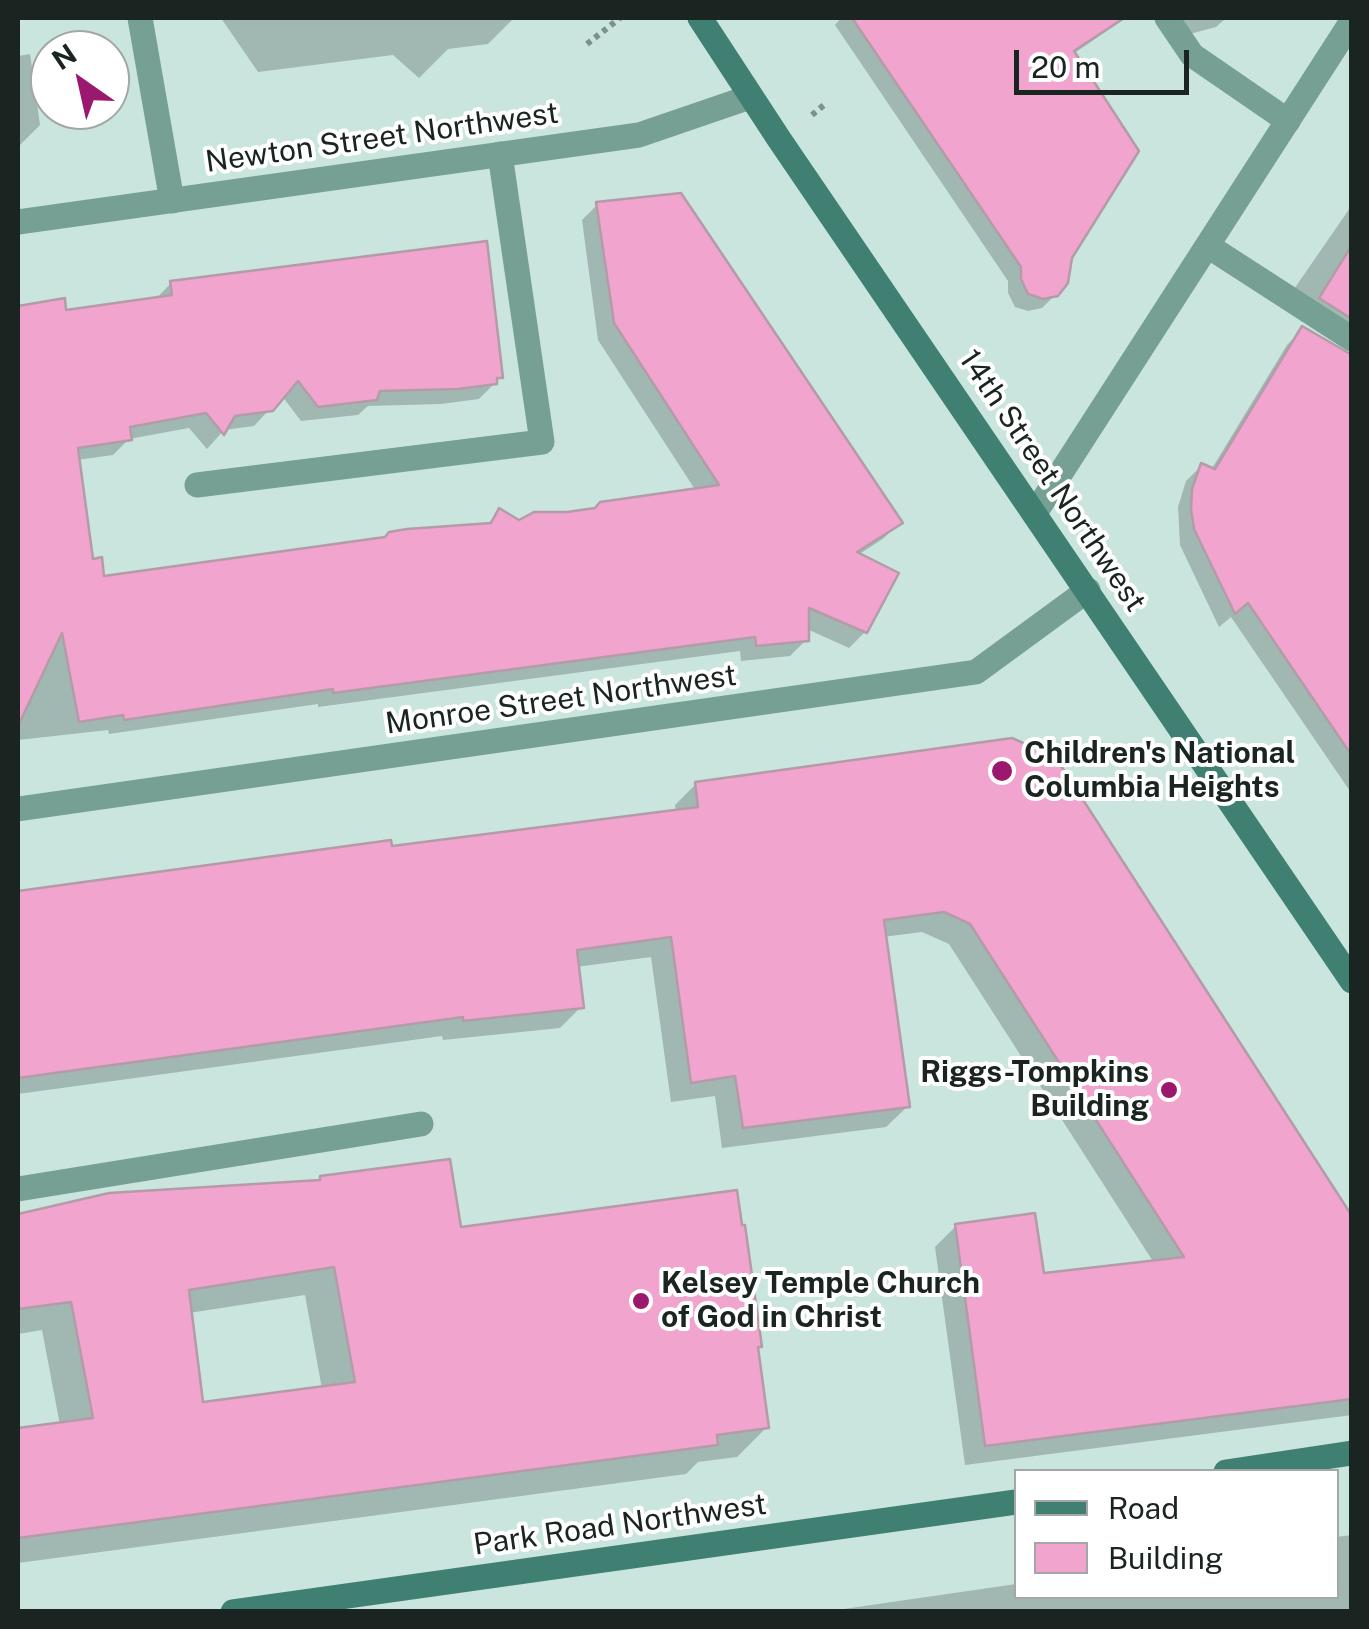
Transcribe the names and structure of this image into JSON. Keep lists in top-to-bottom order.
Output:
{
  "streets": {
    "main road": ["14th Street Northwest", "Park Road Northwest"],
    "street": ["Newton Street Northwest", "Monroe Street Northwest"]
  },
  "crossings": [
    ["Newton Street Northwest", "14th Street Northwest"],
    ["14th Street Northwest", "Monroe Street Northwest"]
  ],
  "places": ["Children's National Columbia Heights", "Riggs-Tompkins Building", "Kelsey Temple Church of God in Christ"],
  "legend": ["Road", "Building"],
  "scale_bar": "20 m",
  "north": "top left"
}
